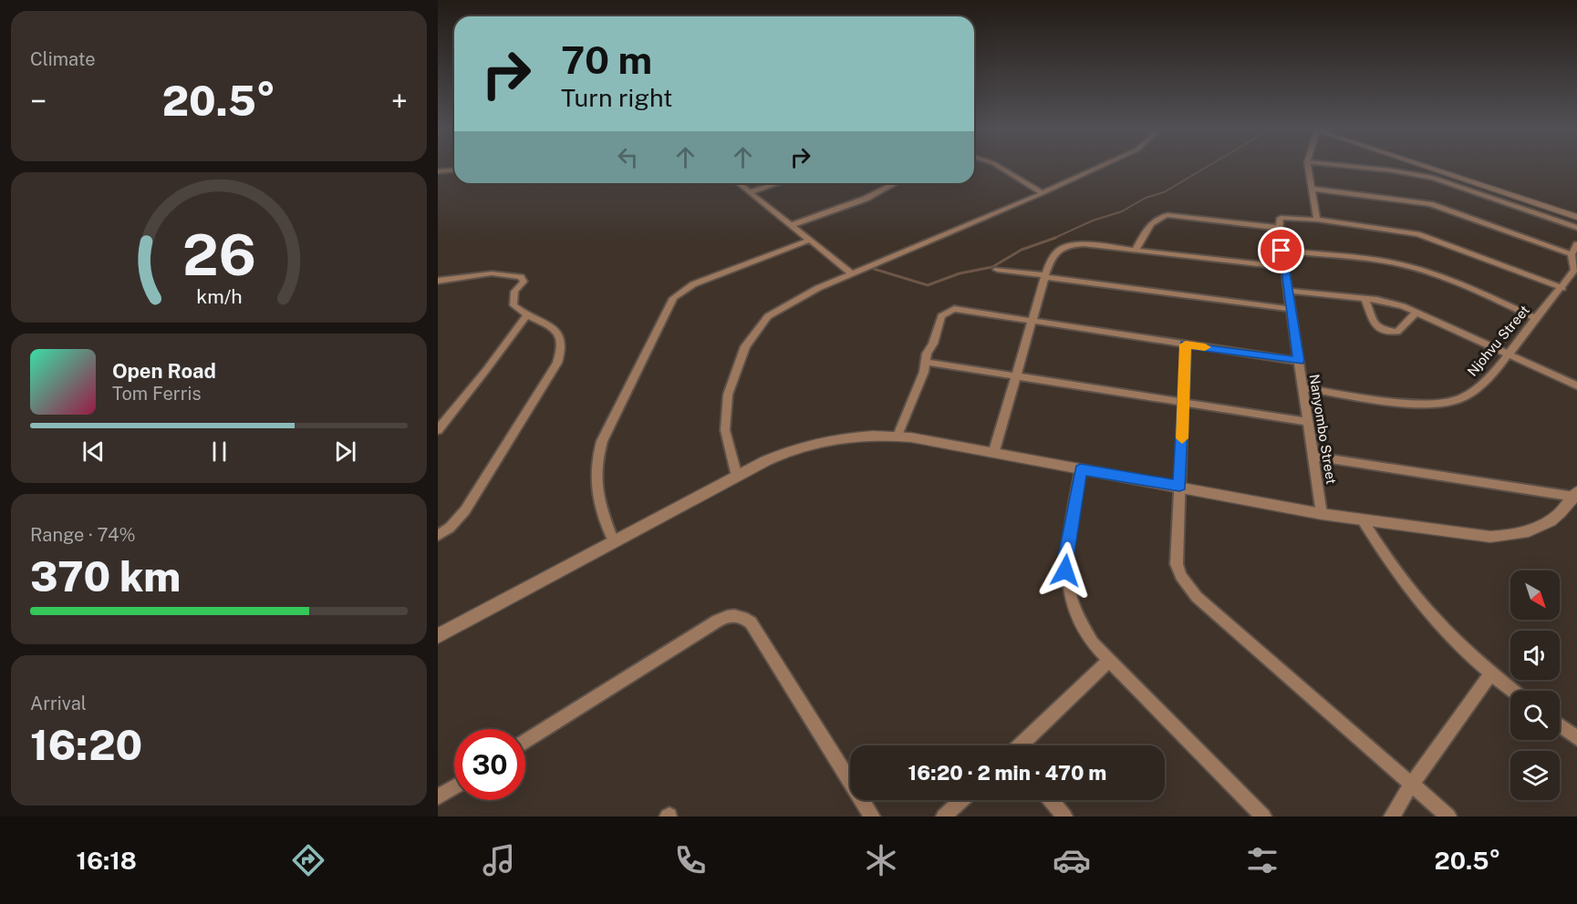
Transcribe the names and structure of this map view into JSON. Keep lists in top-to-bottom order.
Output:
{
  "streets": {
    "street": ["Njohvu Street", "Nanyombo Street"]
  },
  "crossings": [
    ["Njohvu Street", "Nanyombo Street"]
  ],
  "north": "bottom right",
  "page": {
    "tile": [
      "Climate",
      ["Range · 74%", "370 km"],
      ["Arrival", "16:20"]
    ],
    "turn": ["70 m", "Turn right"],
    "heat": ["−", "20.5°", "+"],
    "song": ["Open Road", "Tom Ferris"],
    "limit": "30",
    "trip": "16:20 · 2 min · 470 m",
    "tabs": ["16:18", "20.5°"],
    "gauge": ["26", "km/h"]
  }
}
